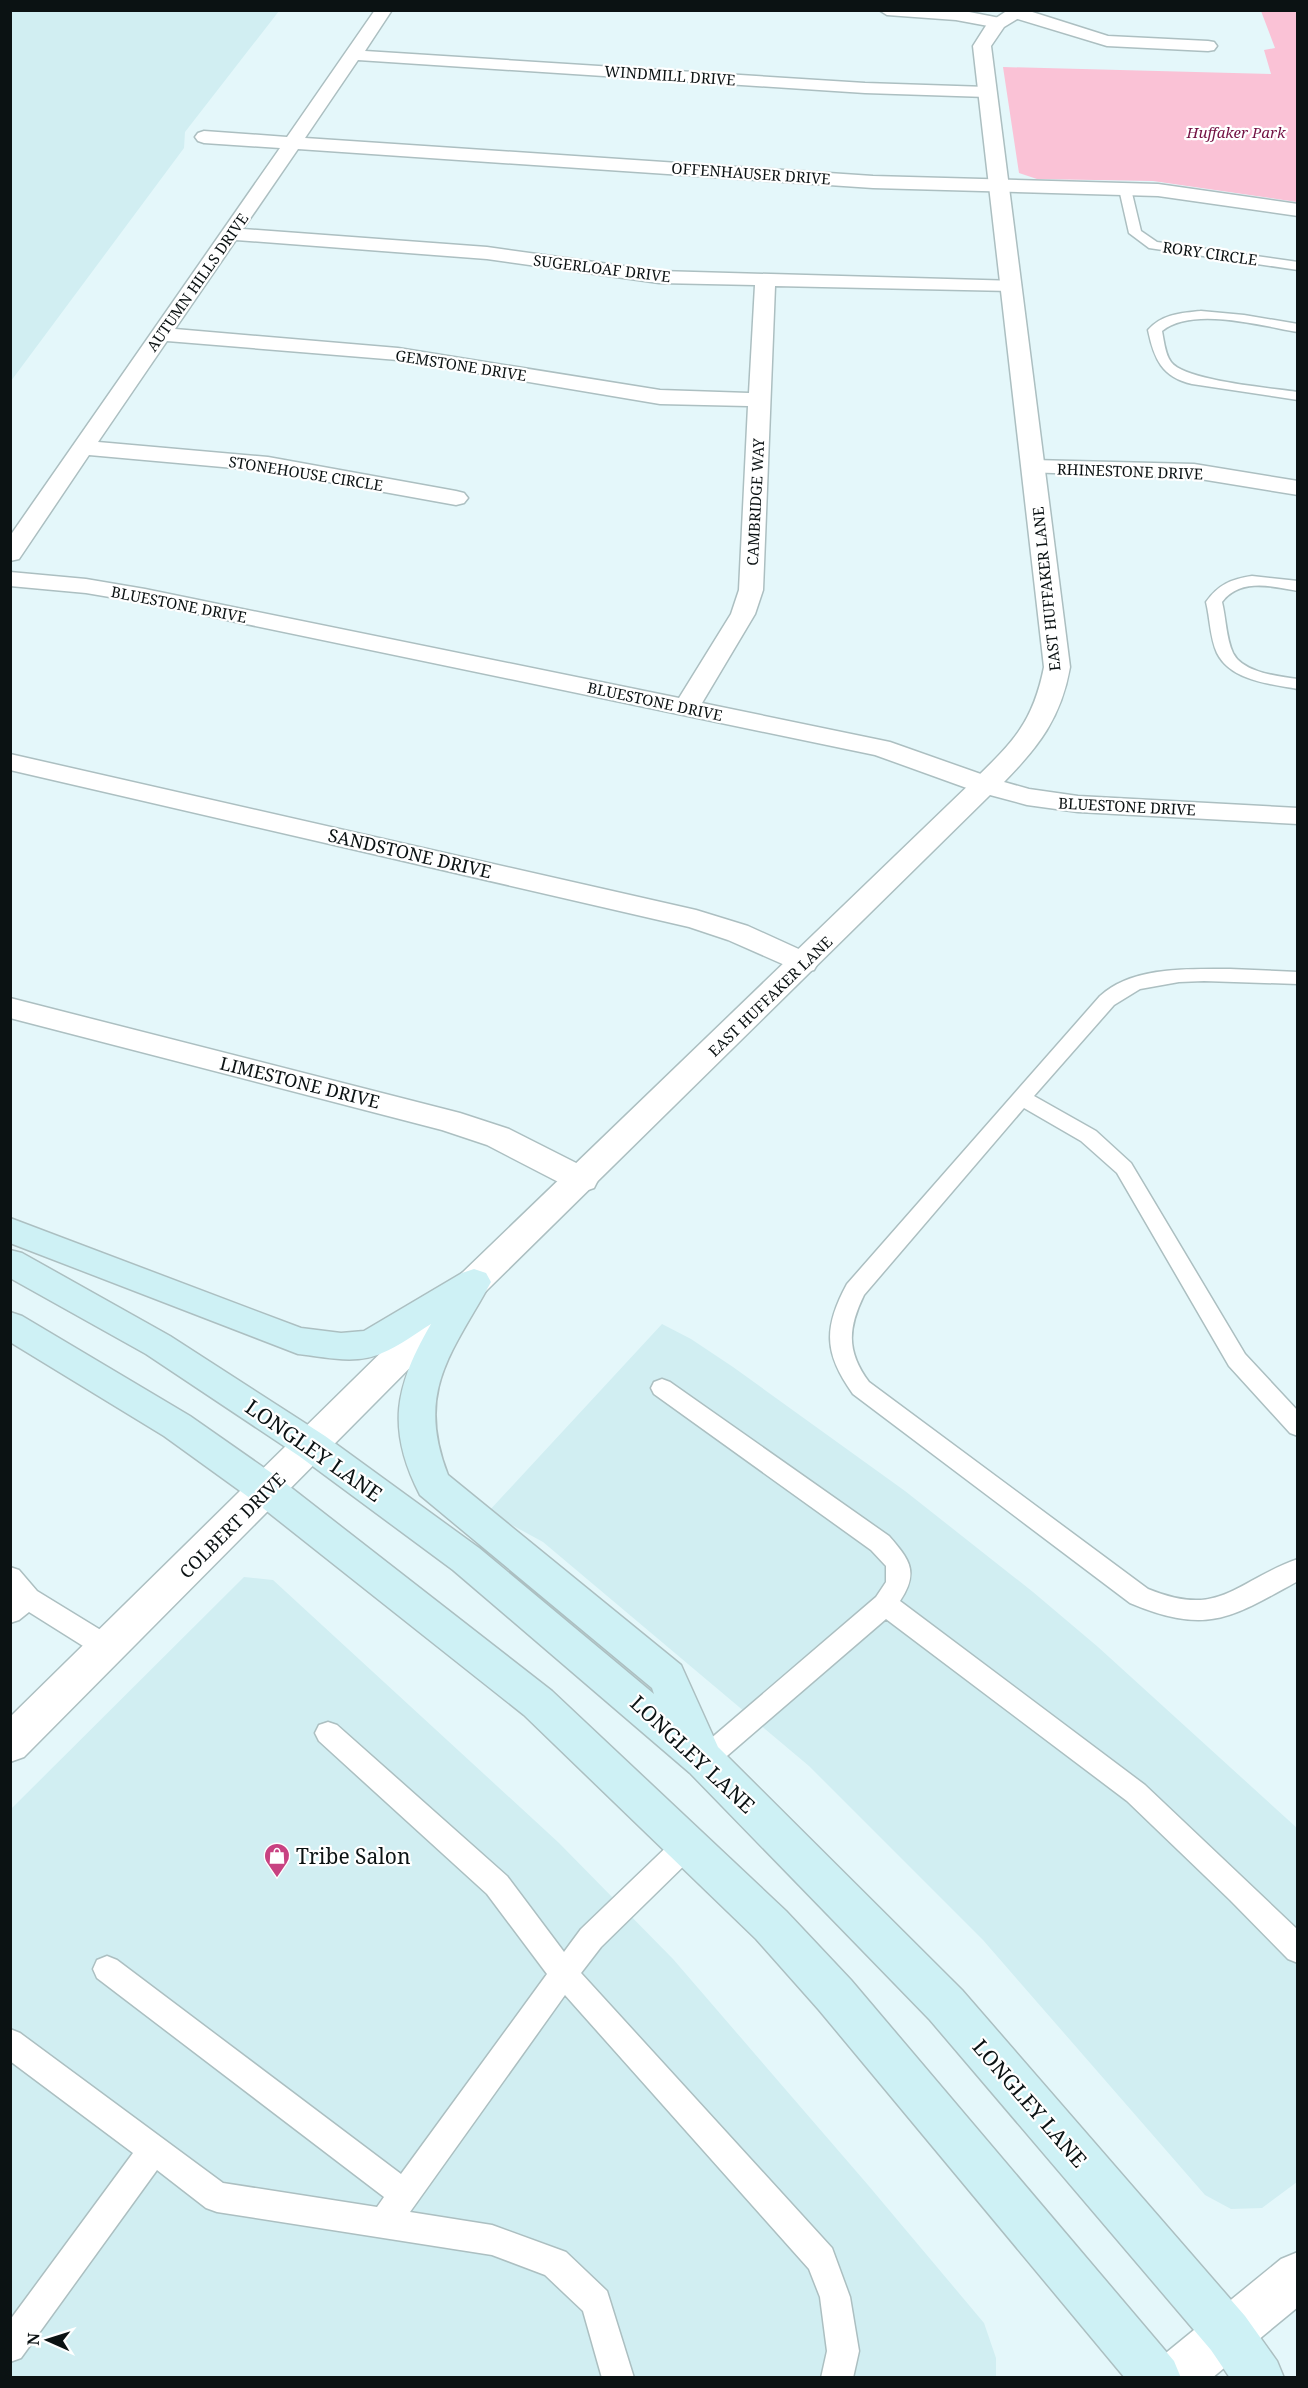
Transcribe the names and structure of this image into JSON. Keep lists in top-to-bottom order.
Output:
{
  "streets": {
    "main road": ["LONGLEY LANE"],
    "street": [
      "WINDMILL DRIVE",
      "OFFENHAUSER DRIVE",
      "SUGERLOAF DRIVE",
      "AUTUMN HILLS DRIVE",
      "GEMSTONE DRIVE",
      "RHINESTONE DRIVE",
      "STONEHOUSE CIRCLE",
      "CAMBRIDGE WAY",
      "EAST HUFFAKER LANE",
      "BLUESTONE DRIVE",
      "SANDSTONE DRIVE",
      "LIMESTONE DRIVE",
      "COLBERT DRIVE"
    ],
    "lane": ["RORY CIRCLE"]
  },
  "crossings": [
    ["WINDMILL DRIVE", "AUTUMN HILLS DRIVE"],
    ["WINDMILL DRIVE", "EAST HUFFAKER LANE"],
    ["OFFENHAUSER DRIVE", "RORY CIRCLE"],
    ["OFFENHAUSER DRIVE", "AUTUMN HILLS DRIVE"],
    ["OFFENHAUSER DRIVE", "EAST HUFFAKER LANE"],
    ["SUGERLOAF DRIVE", "AUTUMN HILLS DRIVE"],
    ["SUGERLOAF DRIVE", "CAMBRIDGE WAY"],
    ["SUGERLOAF DRIVE", "EAST HUFFAKER LANE"],
    ["AUTUMN HILLS DRIVE", "GEMSTONE DRIVE"],
    ["AUTUMN HILLS DRIVE", "STONEHOUSE CIRCLE"],
    ["GEMSTONE DRIVE", "CAMBRIDGE WAY"],
    ["RHINESTONE DRIVE", "EAST HUFFAKER LANE"],
    ["CAMBRIDGE WAY", "BLUESTONE DRIVE"],
    ["EAST HUFFAKER LANE", "BLUESTONE DRIVE"],
    ["EAST HUFFAKER LANE", "SANDSTONE DRIVE"],
    ["EAST HUFFAKER LANE", "LIMESTONE DRIVE"],
    ["EAST HUFFAKER LANE", "COLBERT DRIVE"],
    ["LIMESTONE DRIVE", "COLBERT DRIVE"],
    ["LONGLEY LANE", "COLBERT DRIVE"]
  ],
  "parks": ["Huffaker Park"],
  "places": {
    "shop": ["Tribe Salon"]
  },
  "north": "left"
}
